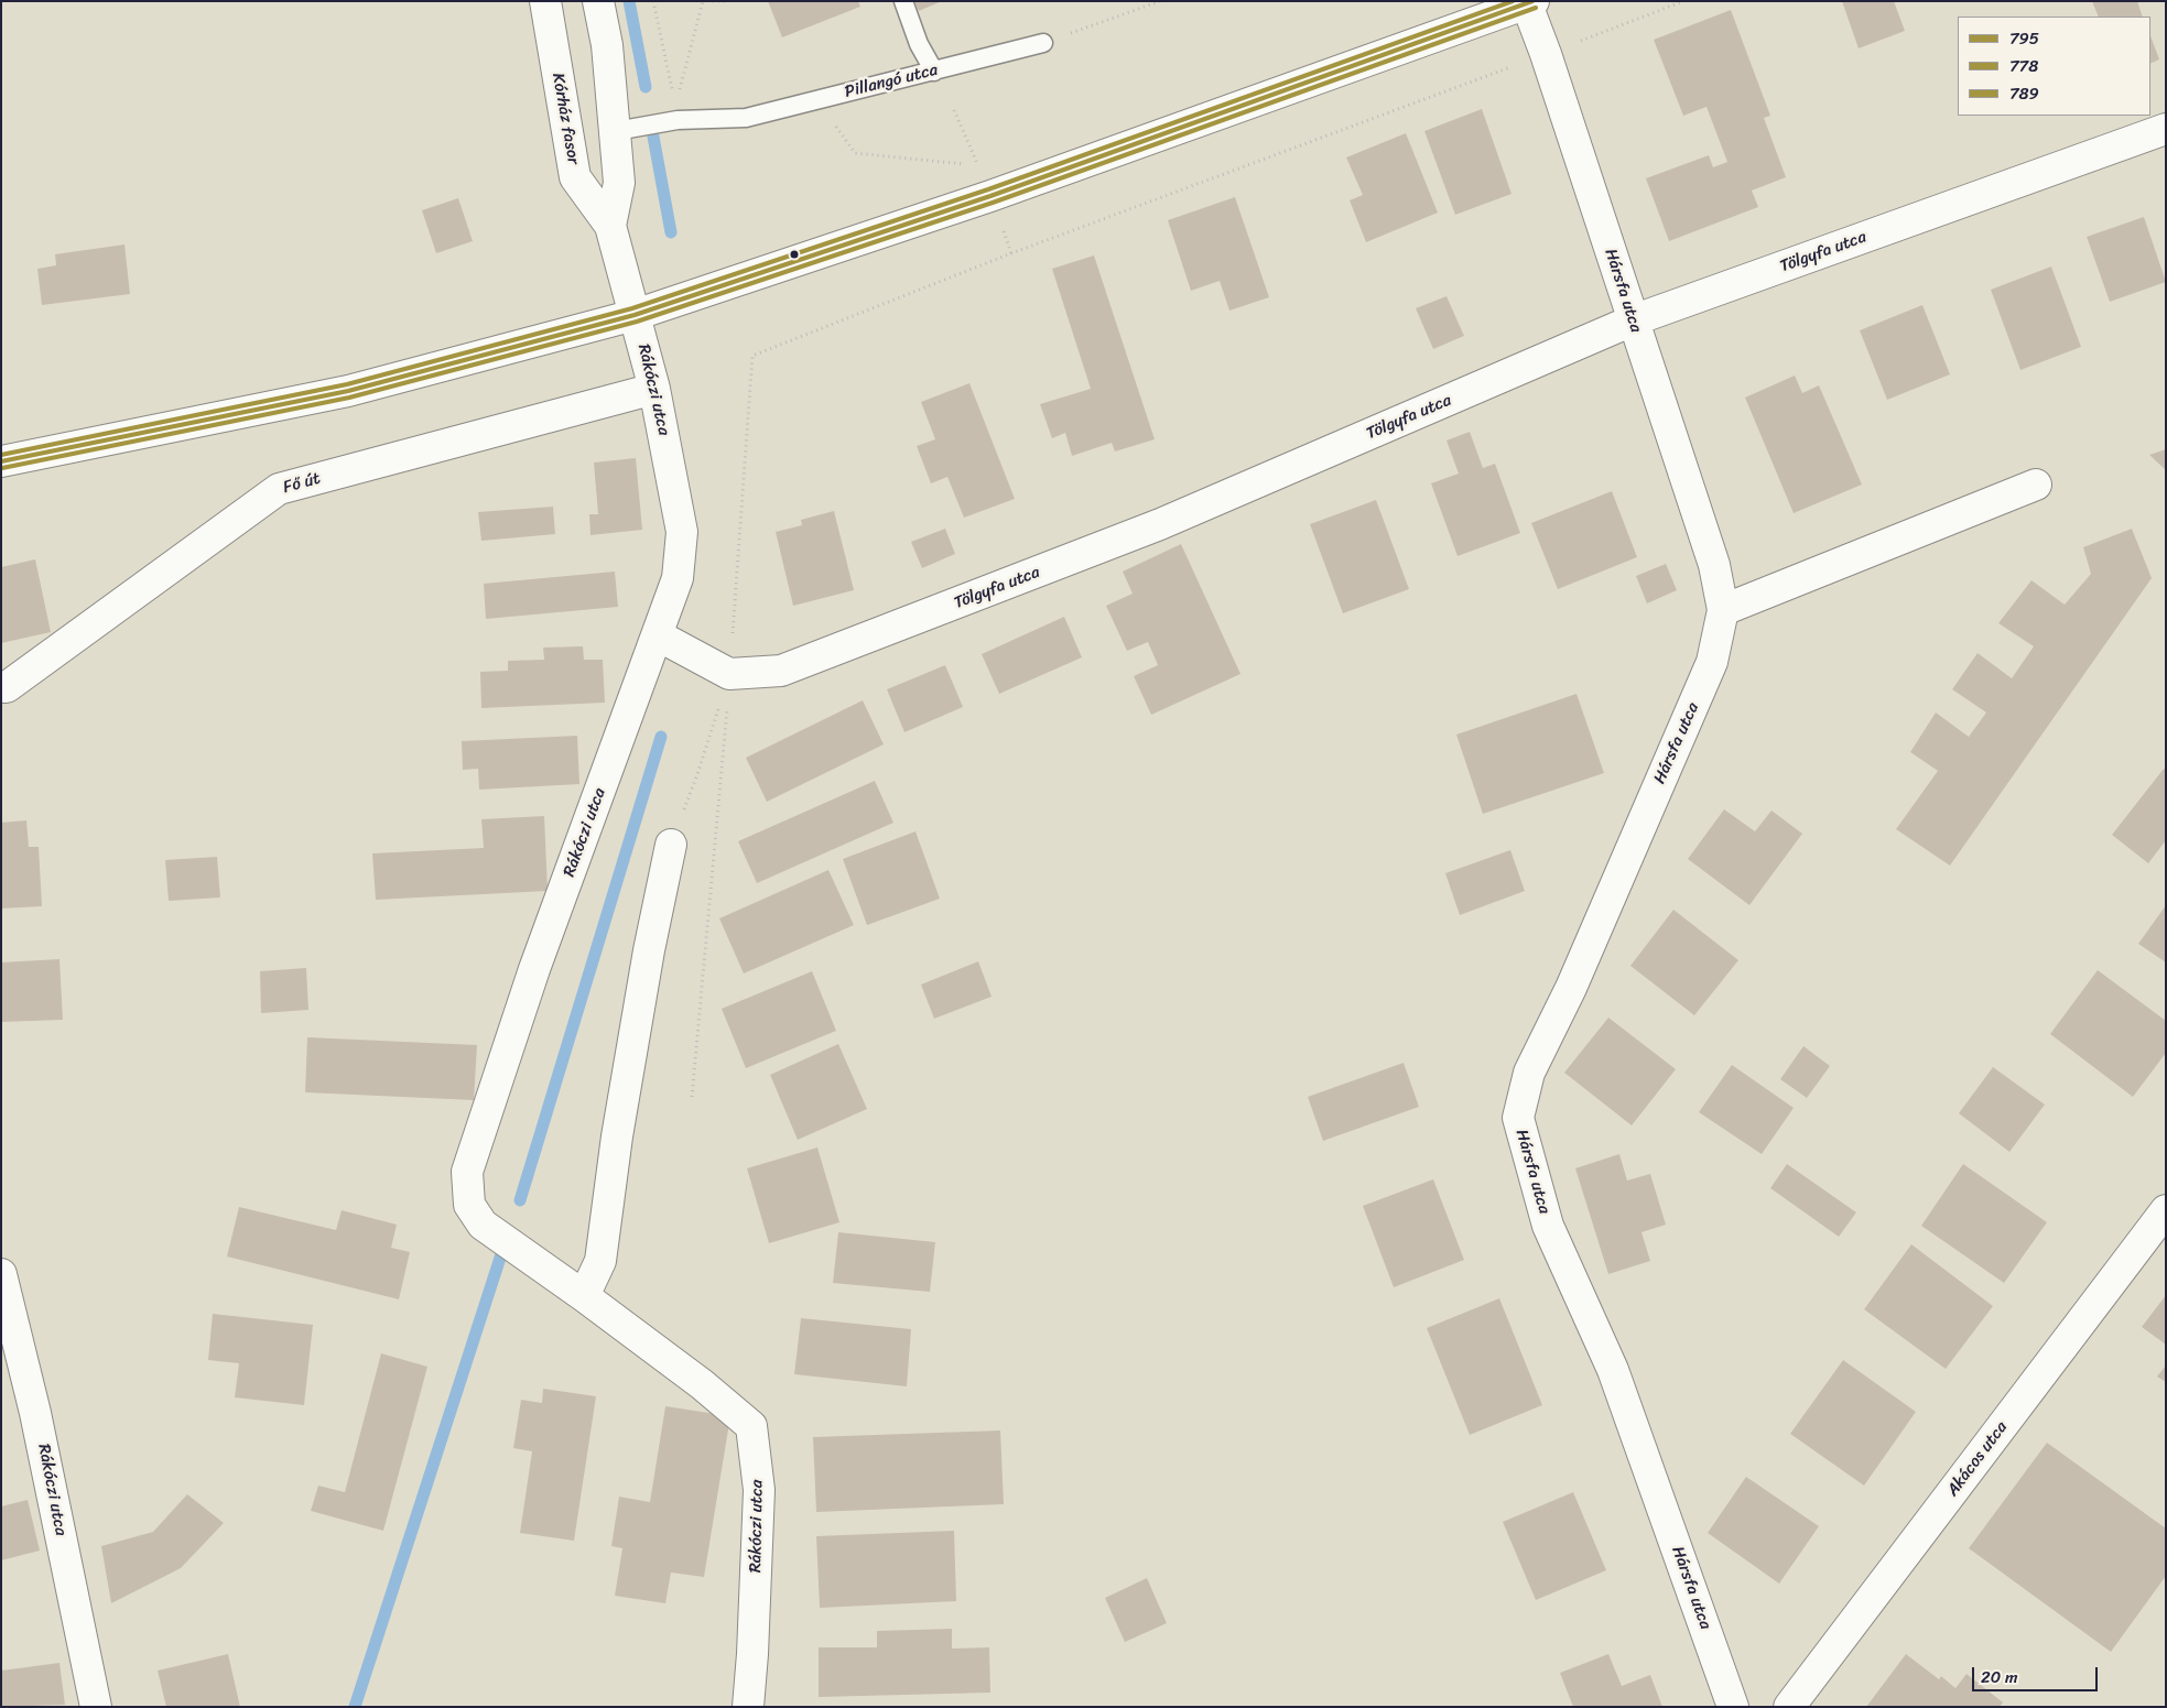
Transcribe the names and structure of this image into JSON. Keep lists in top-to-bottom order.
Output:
{
  "streets": {
    "street": [
      "Kórház fasor",
      "Tölgyfa utca",
      "Hársfa utca",
      "Rákóczi utca",
      "Fő út",
      "Akácos utca"
    ],
    "lane": ["Pillangó utca"]
  },
  "crossings": [
    ["Pillangó utca", "Kórház fasor"],
    ["Kórház fasor", "Rákóczi utca"],
    ["Tölgyfa utca", "Hársfa utca"],
    ["Rákóczi utca", "Fő út"]
  ],
  "lines": ["transit line 795", "transit line 789", "transit line 778"],
  "legend": ["795", "778", "789"],
  "scale_bar": "20 m"
}
